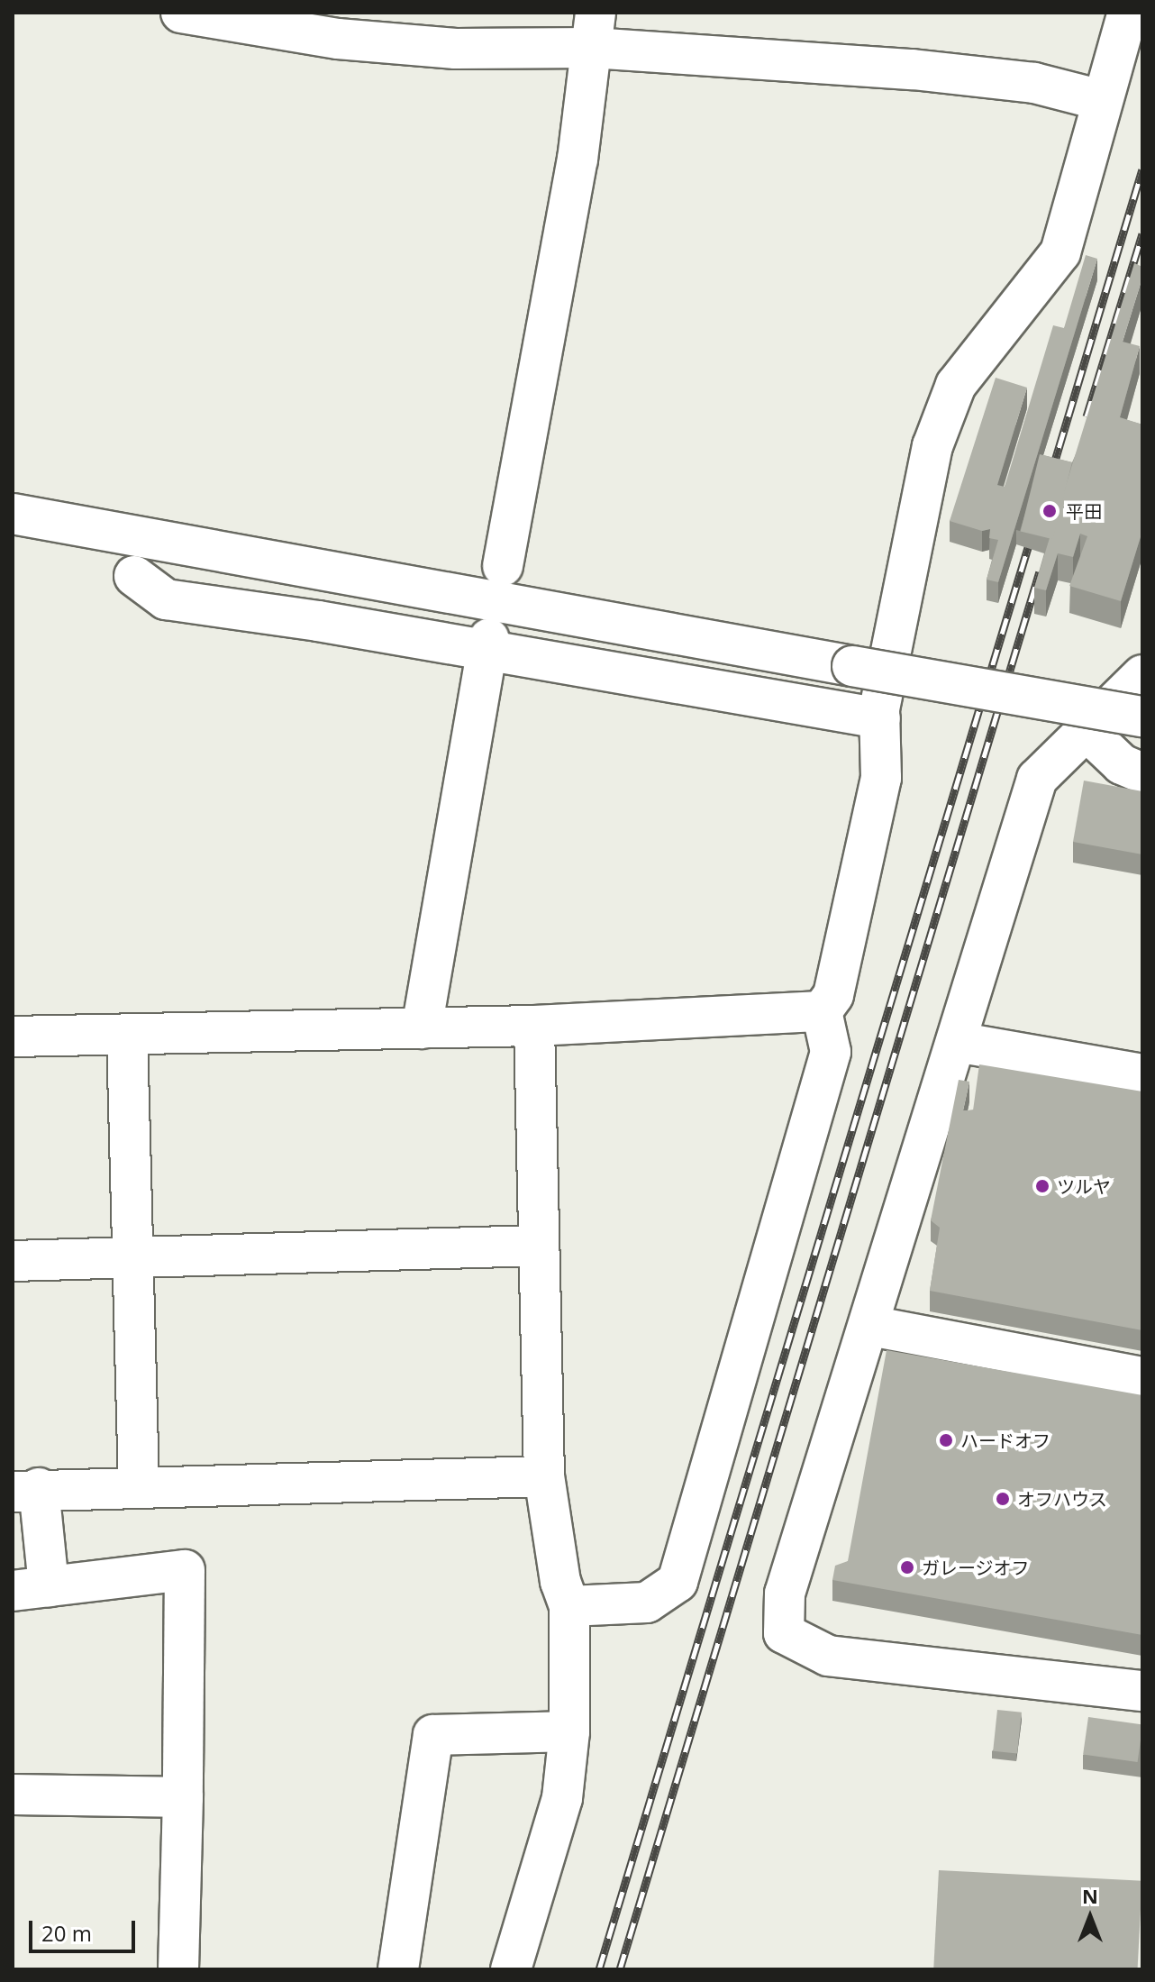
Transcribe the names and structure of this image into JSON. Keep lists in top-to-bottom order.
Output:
{
  "places": [
    "平田",
    "ツルヤ",
    "ハードオフ",
    "オフハウス",
    "ガレージオフ"
  ],
  "scale_bar": "20 m",
  "north": "top"
}
